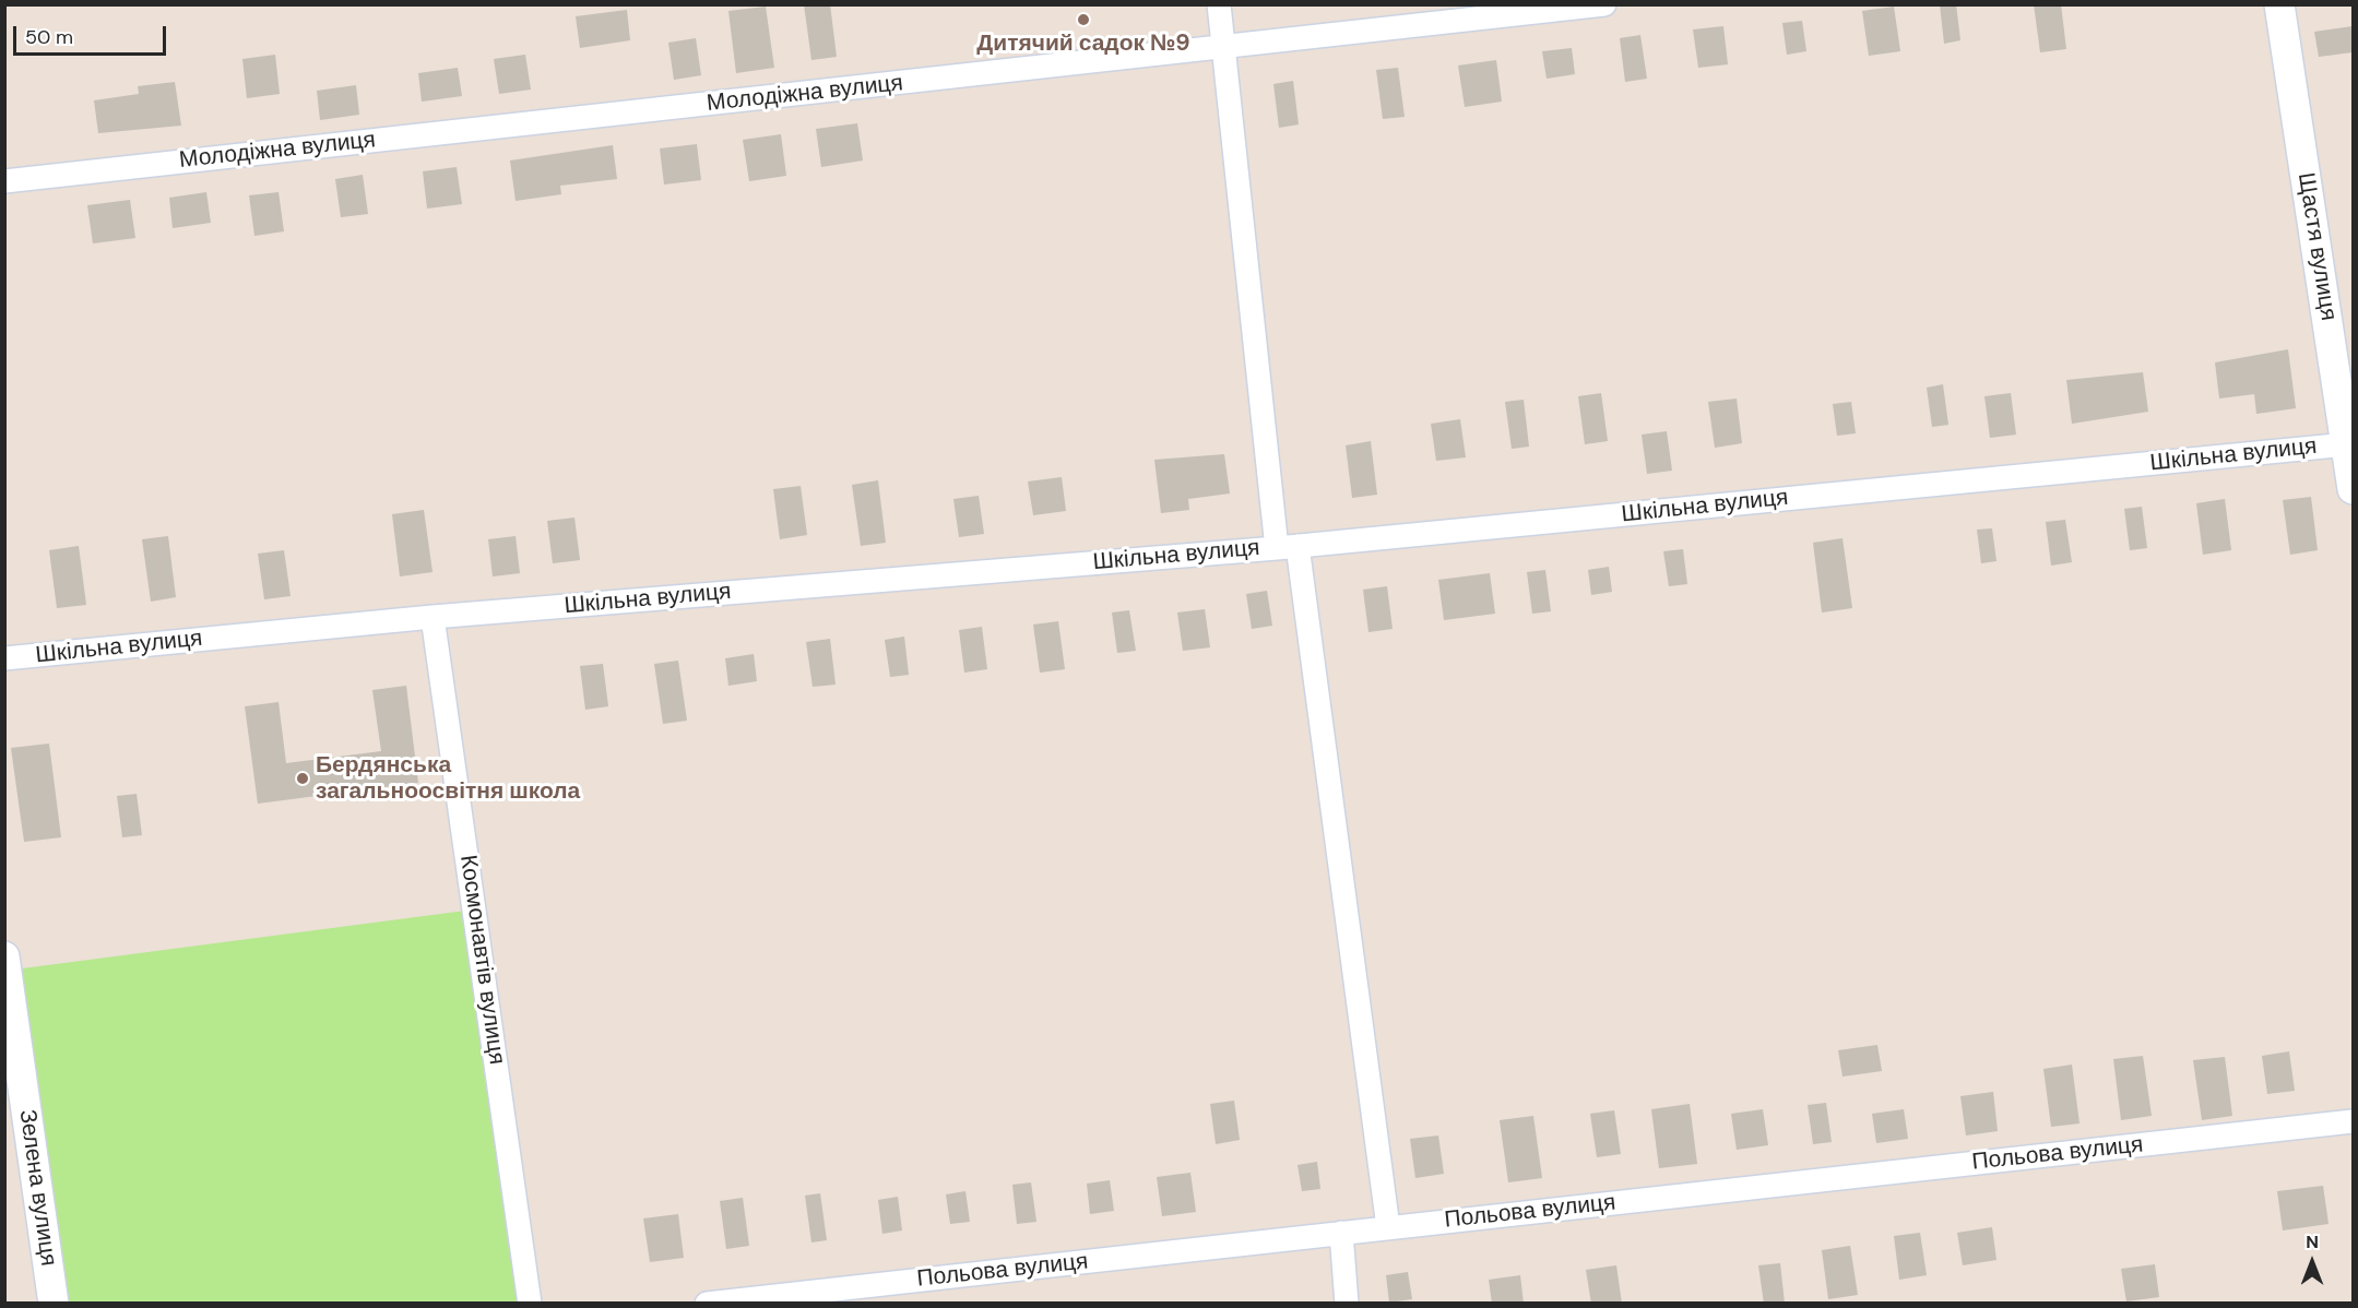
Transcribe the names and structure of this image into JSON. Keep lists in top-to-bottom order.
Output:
{
  "streets": {
    "street": [
      "Молодіжна вулиця",
      "Щастя вулиця",
      "Шкільна вулиця",
      "Космонавтів вулиця",
      "Польова вулиця",
      "Зелена вулиця"
    ]
  },
  "crossings": [
    ["Щастя вулиця", "Шкільна вулиця"],
    ["Шкільна вулиця", "Космонавтів вулиця"]
  ],
  "places": ["Дитячий садок №9", "Бердянська загальноосвітня школа"],
  "scale_bar": "50 m",
  "north": "top"
}
